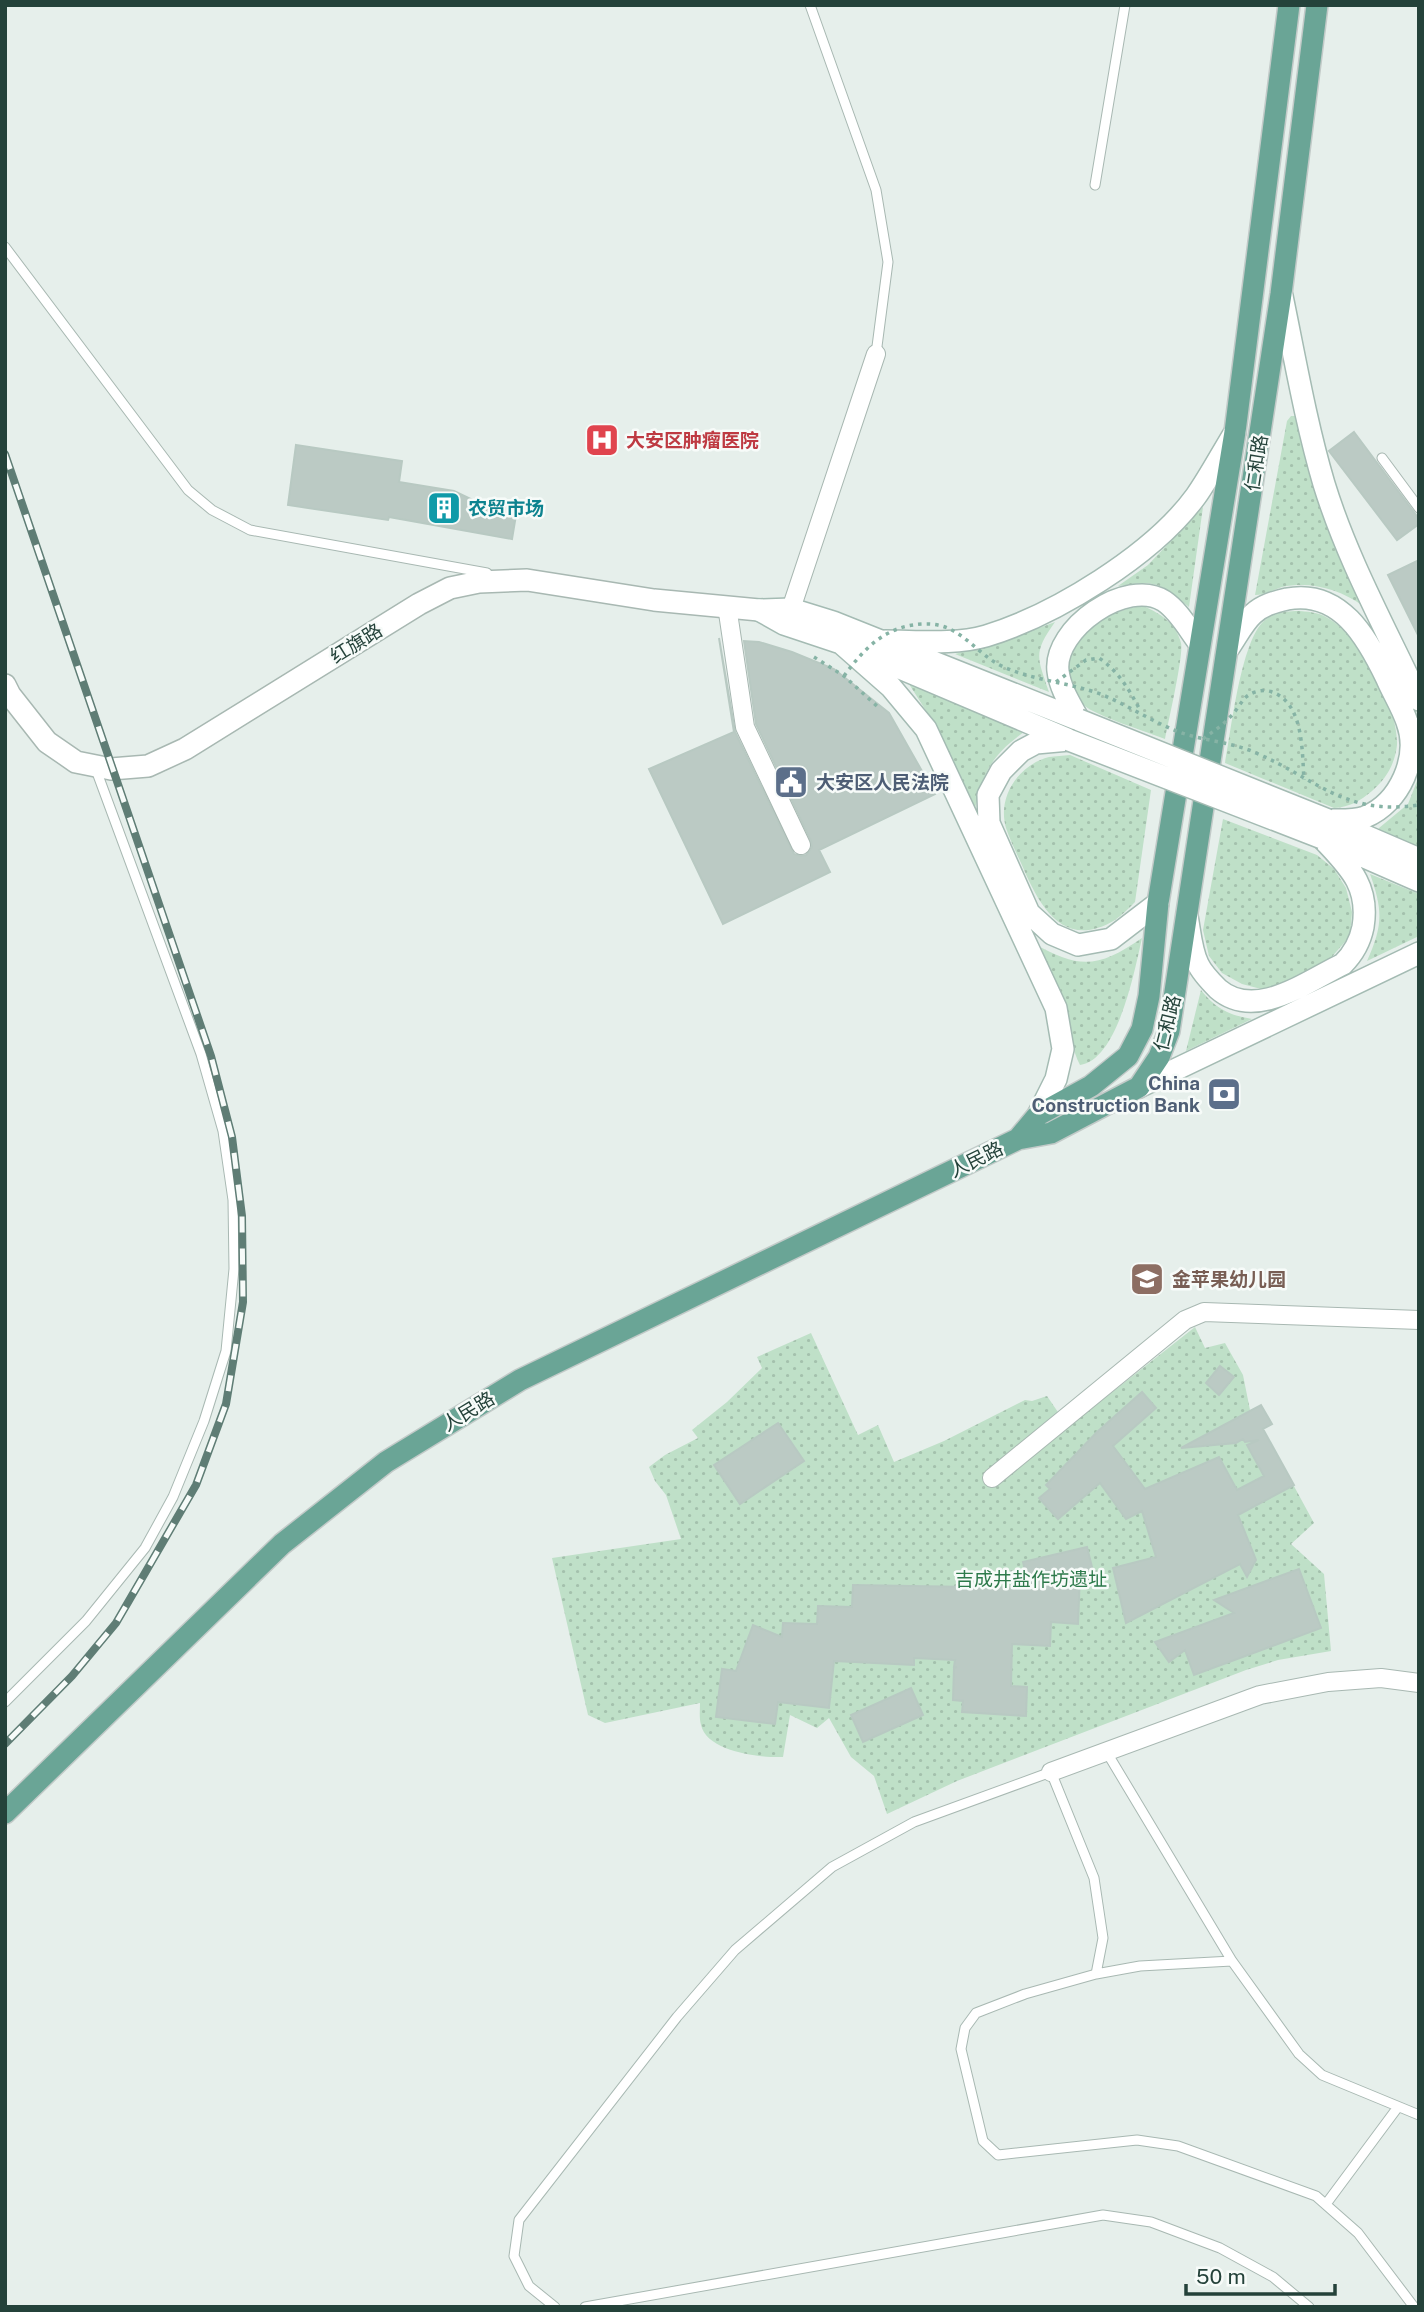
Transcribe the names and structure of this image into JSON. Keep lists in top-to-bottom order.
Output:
{
  "streets": {
    "main road": ["仁和路", "红旗路", "人民路"]
  },
  "crossings": [
    ["仁和路", "人民路"]
  ],
  "parks": ["吉成井盐作坊遗址"],
  "places": {
    "hospital": ["大安区肿瘤医院"],
    "building": ["农贸市场"],
    "public building": ["大安区人民法院"],
    "bank": ["China Construction Bank"],
    "school or university": ["金苹果幼儿园"]
  },
  "scale_bar": "50 m"
}
